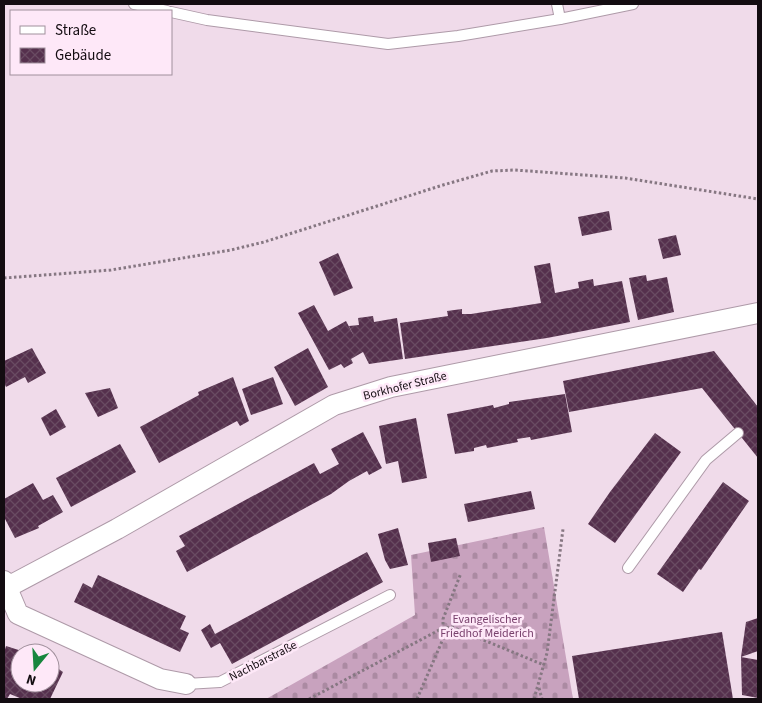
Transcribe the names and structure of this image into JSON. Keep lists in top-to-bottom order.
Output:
{
  "streets": {
    "street": ["Borkhofer Straße", "Nachbarstraße"]
  },
  "crossings": [
    ["Borkhofer Straße", "Nachbarstraße"]
  ],
  "parks": ["Evangelischer Friedhof Meiderich"],
  "legend": ["Straße", "Gebäude"],
  "north": "bottom"
}
